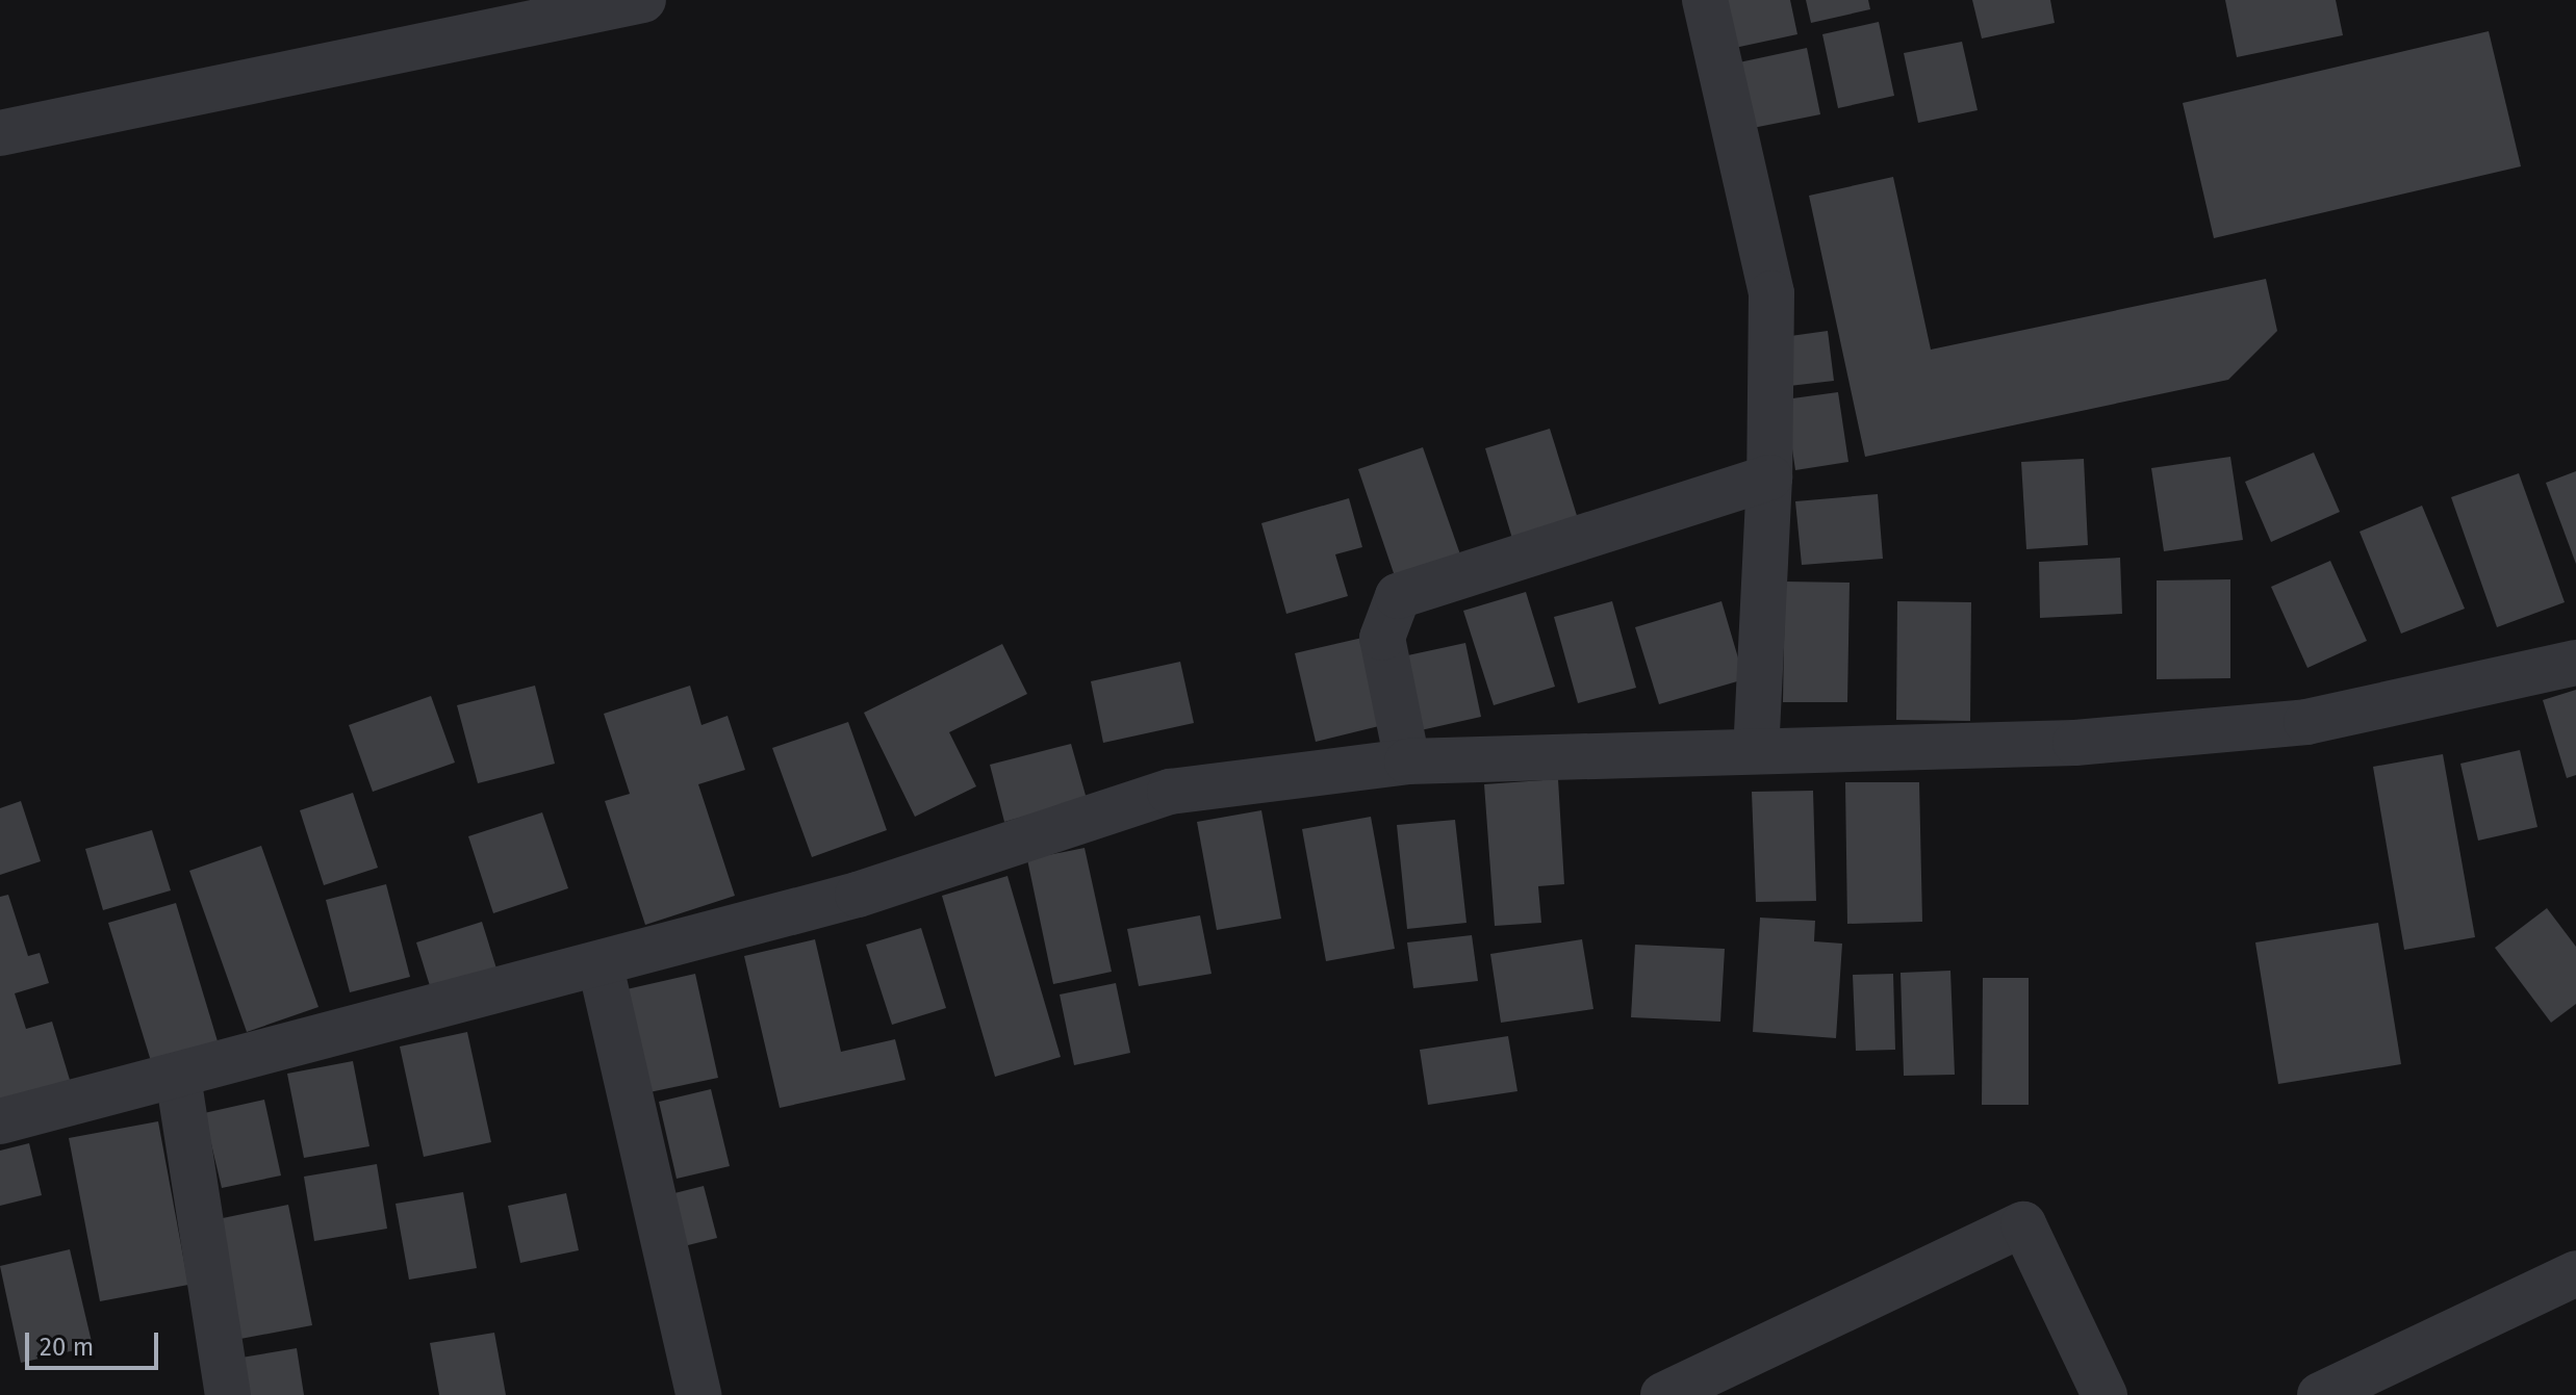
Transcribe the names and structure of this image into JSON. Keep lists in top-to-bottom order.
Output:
{
  "scale_bar": "20 m"
}
